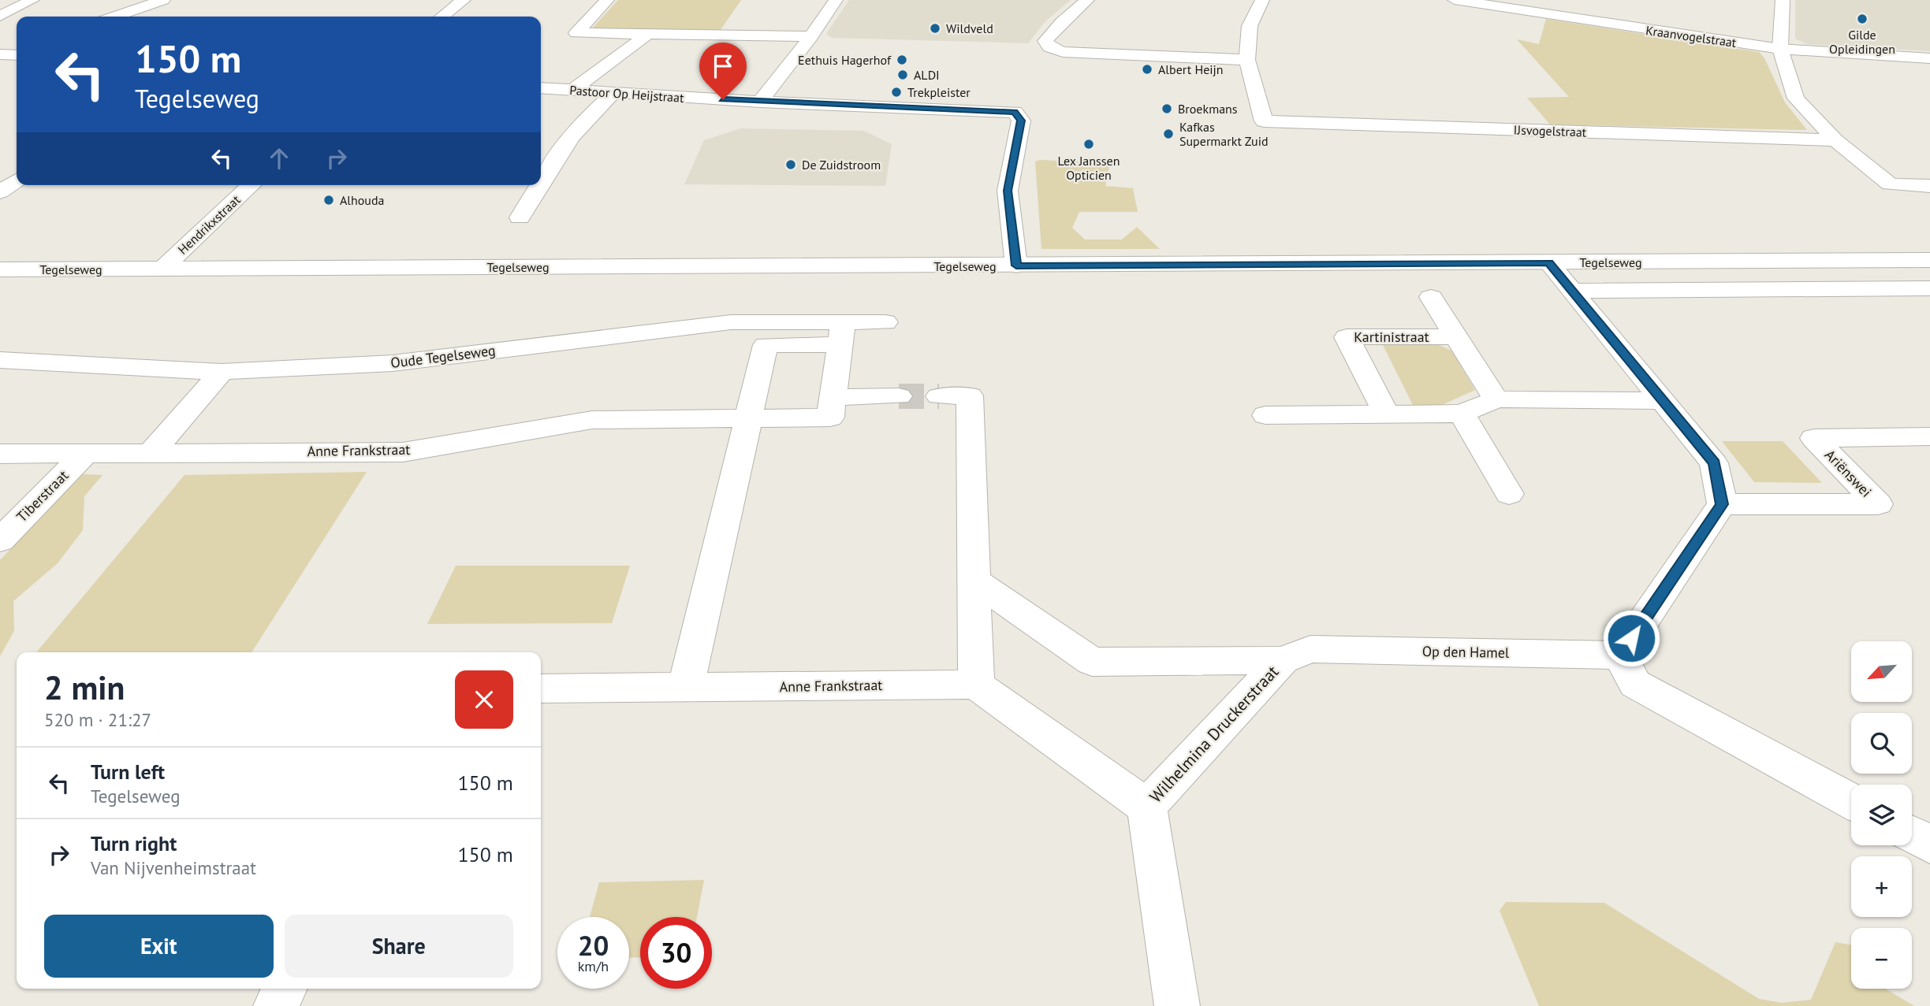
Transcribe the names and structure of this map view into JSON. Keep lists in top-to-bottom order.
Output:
{
  "streets": {
    "street": [
      "Kraanvogelstraat",
      "Pastoor Op Heijstraat",
      "IJsvogelstraat",
      "Hendrikxstraat",
      "Tegelseweg",
      "Kartinistraat",
      "Oude Tegelseweg",
      "Anne Frankstraat",
      "Ariënswei",
      "Tiberstraat",
      "Op den Hamel",
      "Wilhelmina Druckerstraat"
    ]
  },
  "crossings": [
    ["Pastoor Op Heijstraat", "Tegelseweg"],
    ["Hendrikxstraat", "Tegelseweg"],
    ["Oude Tegelseweg", "Anne Frankstraat"],
    ["Anne Frankstraat", "Tiberstraat"],
    ["Op den Hamel", "Wilhelmina Druckerstraat"]
  ],
  "places": [
    "Gilde Opleidingen",
    "Wildveld",
    "Eethuis Hagerhof",
    "Albert Heijn",
    "ALDI",
    "Trekpleister",
    "Broekmans",
    "Kafkas Supermarkt Zuid",
    "Lex Janssen Opticien",
    "De Zuidstroom",
    "Alhouda"
  ],
  "north": "bottom left",
  "page": {
    "turn": ["150 m", "Tegelseweg"],
    "map_buttons": ["+", "−"],
    "heading": ["2 min", "520 m · 21:27"],
    "list": [
      {
        "name": "Turn left",
        "note": "Tegelseweg",
        "value": "150 m"
      },
      {
        "name": "Turn right",
        "note": "Van Nijvenheimstraat",
        "value": "150 m"
      }
    ],
    "buttons": ["Exit", "Share"],
    "speed": "20 km/h",
    "limit": "30"
  }
}
